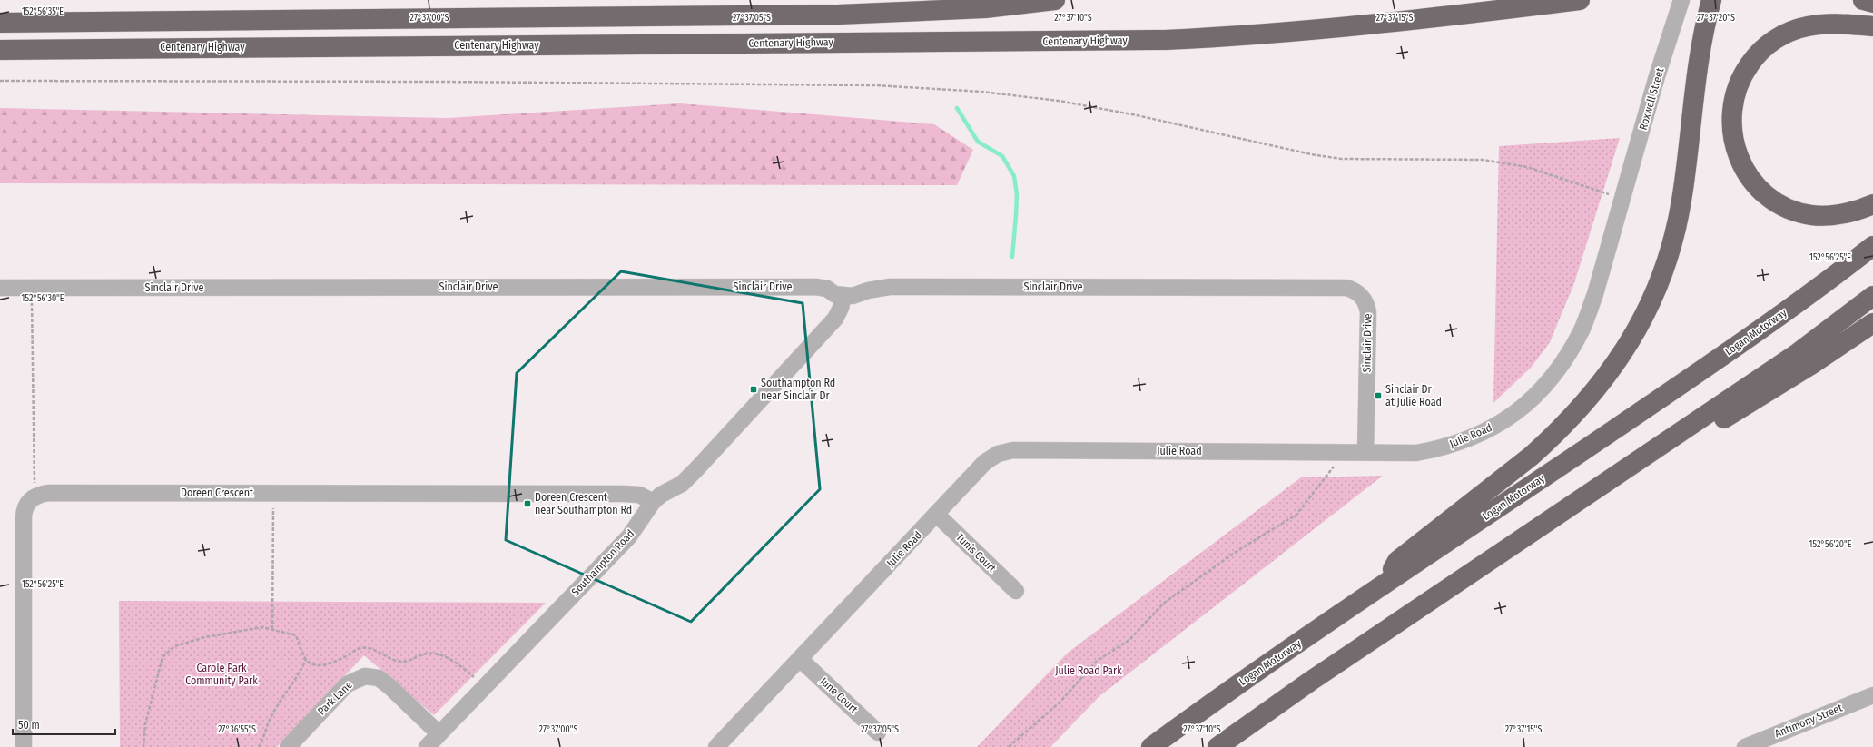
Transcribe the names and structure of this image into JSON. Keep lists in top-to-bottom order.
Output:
{
  "streets": {
    "highway": ["Centenary Highway", "Logan Motorway"],
    "street": [
      "Roxwell Street",
      "Sinclair Drive",
      "Julie Road",
      "Doreen Crescent",
      "Tunis Court",
      "Southampton Road",
      "June Court",
      "Park Lane",
      "Antimony Street"
    ]
  },
  "crossings": [
    ["Roxwell Street", "Julie Road"],
    ["Sinclair Drive", "Julie Road"],
    ["Sinclair Drive", "Southampton Road"],
    ["Julie Road", "Tunis Court"],
    ["Julie Road", "June Court"],
    ["Doreen Crescent", "Southampton Road"],
    ["Southampton Road", "Park Lane"]
  ],
  "parks": ["Carole Park Community Park", "Julie Road Park"],
  "places": {
    "transit": ["Southampton Rd near Sinclair Dr", "Sinclair Dr at Julie Road", "Doreen Crescent near Southampton Rd"]
  },
  "scale_bar": "50 m",
  "coordinates": [
    "152°56'35\"E",
    "27°37'05\"S",
    "27°37'15\"S",
    "27°37'20\"S",
    "27°37'00\"S",
    "27°37'10\"S",
    "152°56'25\"E",
    "152°56'30\"E",
    "152°56'20\"E",
    "27°36'55\"S"
  ]
}
